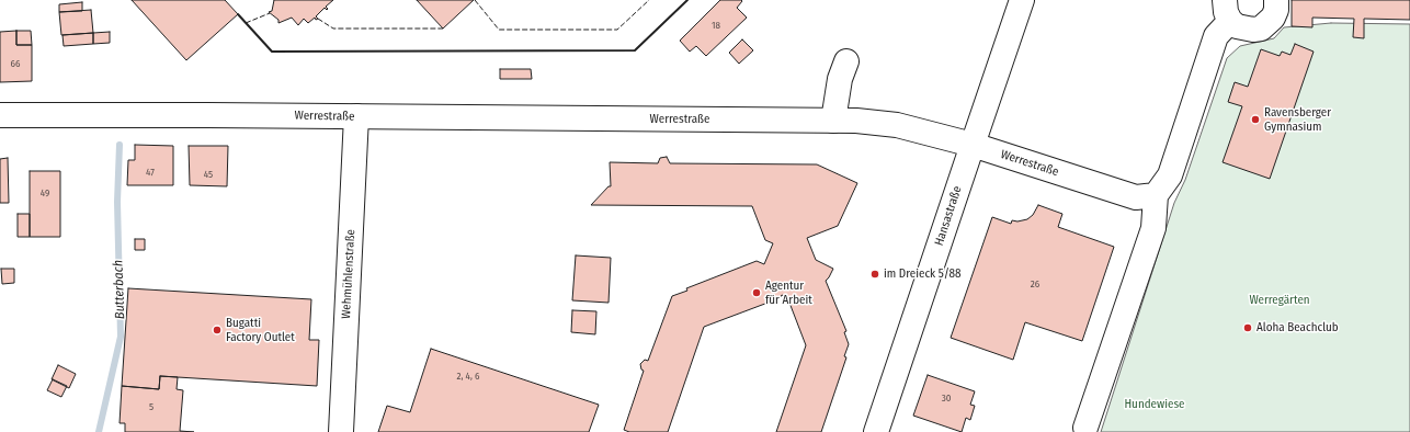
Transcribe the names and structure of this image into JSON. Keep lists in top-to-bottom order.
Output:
{
  "streets": {
    "main road": ["Werrestraße", "Hansastraße", "Wehmühlenstraße"]
  },
  "crossings": [
    ["Werrestraße", "Hansastraße"],
    ["Werrestraße", "Wehmühlenstraße"]
  ],
  "water": ["Butterbach"],
  "parks": ["Werregärten", "Hundewiese"],
  "places": [
    "Ravensberger Gymnasium",
    "im Dreieck 5/88",
    "Agentur für Arbeit",
    "Aloha Beachclub",
    "Bugatti Factory Outlet"
  ],
  "house_numbers": [
    "18",
    "66",
    "47",
    "45",
    "49",
    "26",
    "2, 4, 6",
    "30",
    "5"
  ]
}
